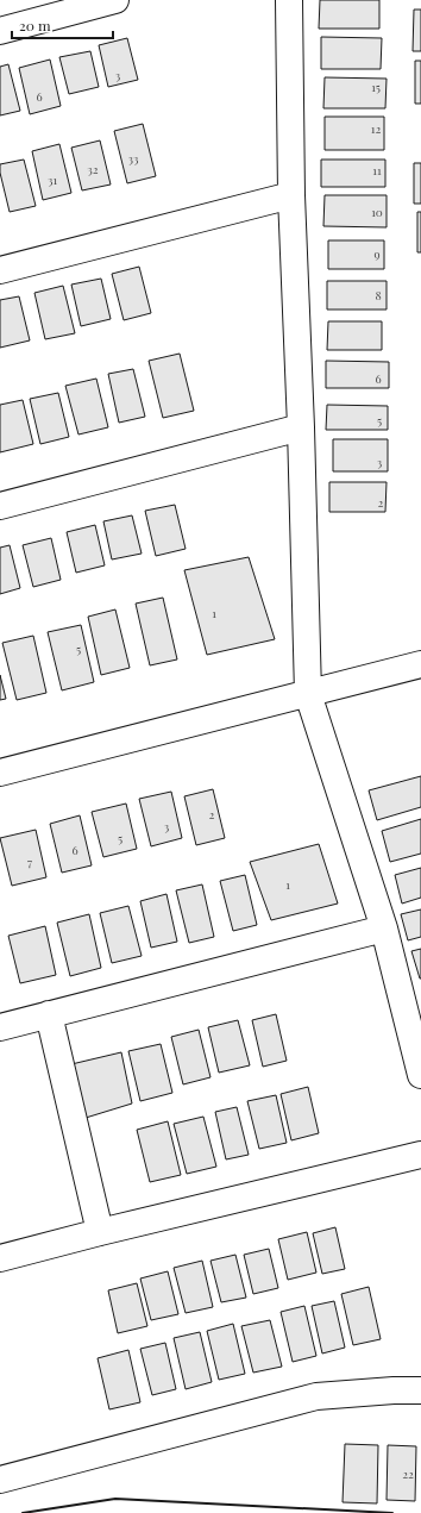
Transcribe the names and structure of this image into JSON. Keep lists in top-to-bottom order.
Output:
{
  "house_numbers": [
    "3",
    "15",
    "6",
    "12",
    "33",
    "32",
    "11",
    "31",
    "10",
    "9",
    "8",
    "6",
    "5",
    "3",
    "2",
    "1",
    "5",
    "2",
    "3",
    "5",
    "6",
    "7",
    "1",
    "22"
  ],
  "scale_bar": "20 m"
}
